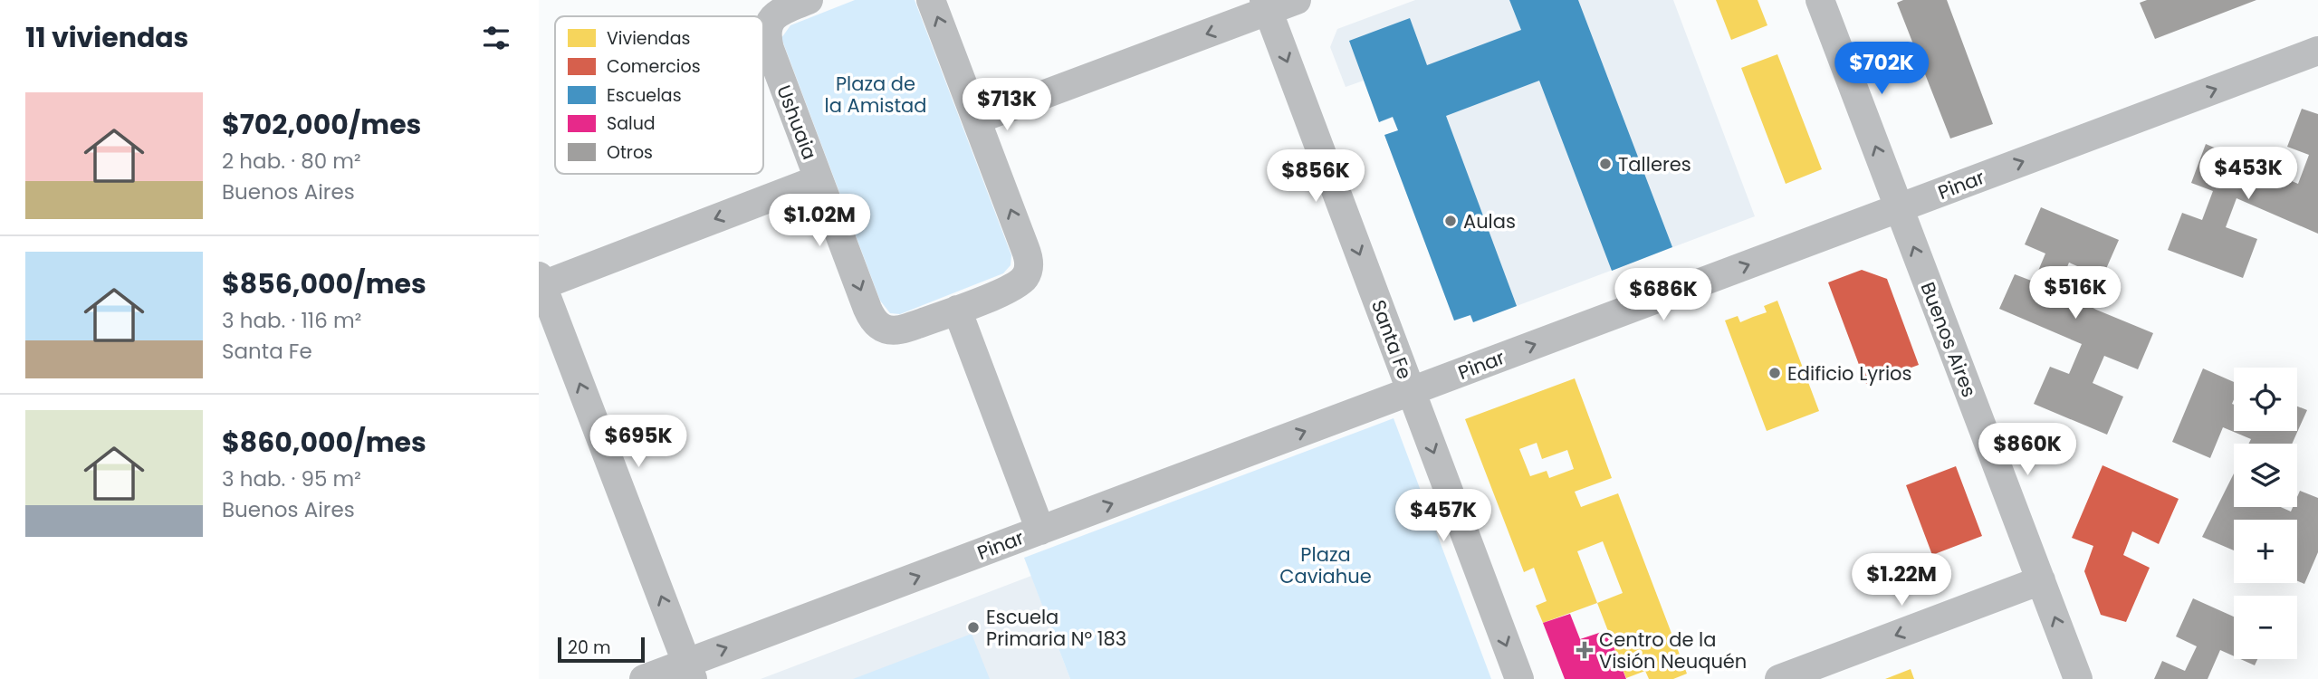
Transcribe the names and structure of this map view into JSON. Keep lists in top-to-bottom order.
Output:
{
  "streets": {
    "street": [
      "Ushuaia",
      "Pinar",
      "Santa Fe",
      "Buenos Aires"
    ]
  },
  "crossings": [
    ["Pinar", "Santa Fe"],
    ["Pinar", "Buenos Aires"]
  ],
  "one_way": ["Pinar", "Santa Fe", "Buenos Aires"],
  "parks": ["Plaza de la Amistad", "Plaza Caviahue"],
  "places": {
    "other": [
      "Talleres",
      "Aulas",
      "Edificio Lyrios",
      "Escuela Primaria N° 183"
    ],
    "health": ["Centro de la Visión Neuquén"]
  },
  "legend": [
    "Viviendas",
    "Comercios",
    "Escuelas",
    "Salud",
    "Otros"
  ],
  "scale_bar": "20 m",
  "page": {
    "heading": "11 viviendas",
    "price": [
      "$702K",
      "$713K",
      "$453K",
      "$856K",
      "$1.02M",
      "$516K",
      "$686K",
      "$695K",
      "$860K",
      "$457K",
      "$1.22M"
    ],
    "list": [
      {
        "name": "$702,000/mes",
        "note": "2 hab. · 80 m² · Buenos Aires"
      },
      {
        "name": "$856,000/mes",
        "note": "3 hab. · 116 m² · Santa Fe"
      },
      {
        "name": "$860,000/mes",
        "note": "3 hab. · 95 m² · Buenos Aires"
      }
    ],
    "map_buttons": ["+", "−"],
    "scale": "20 m"
  }
}
